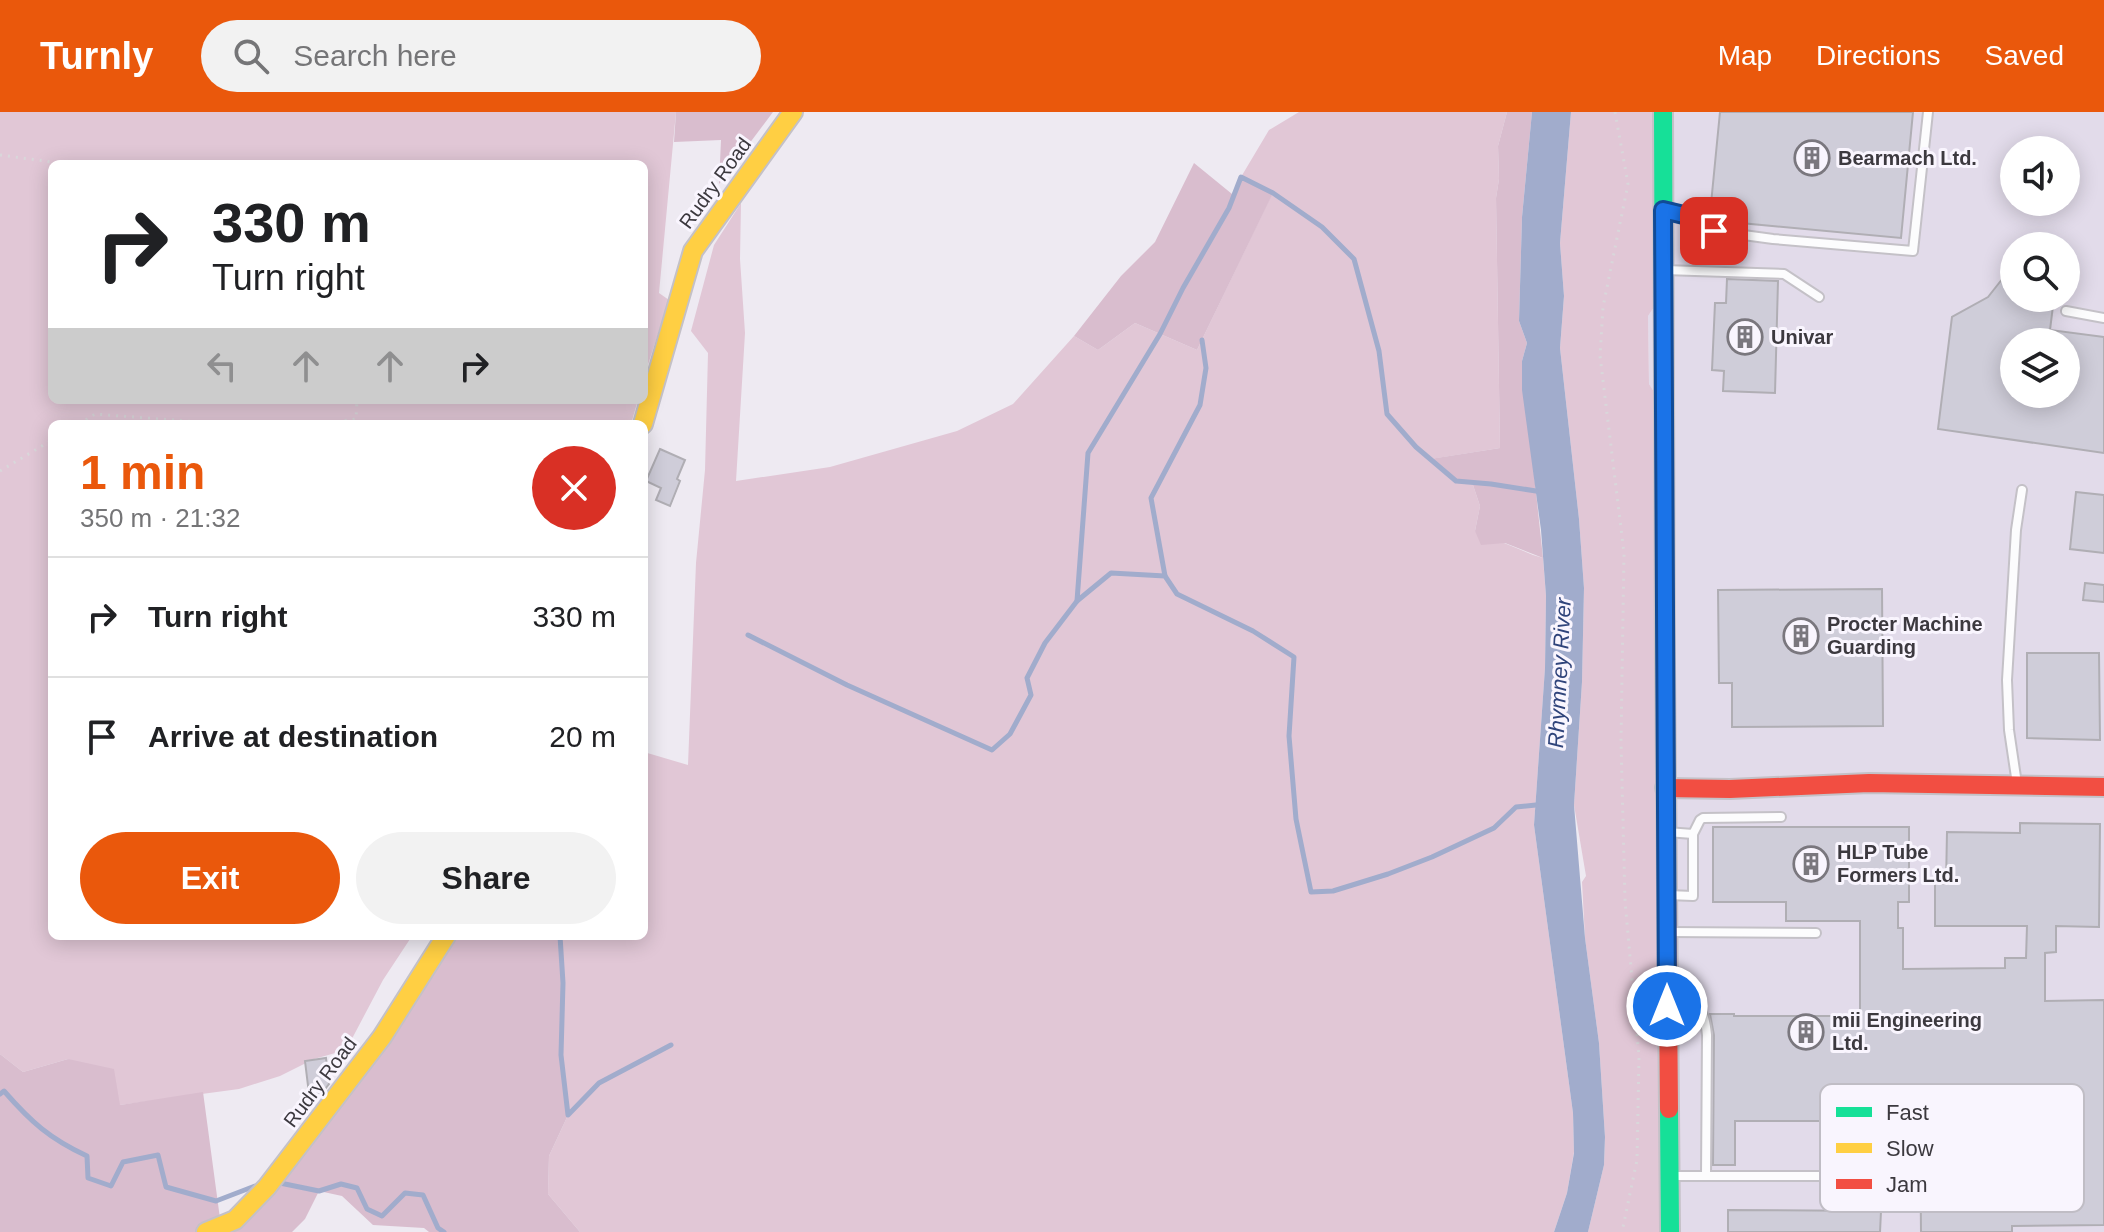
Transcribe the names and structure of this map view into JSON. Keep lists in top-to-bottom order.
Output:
{
  "streets": {
    "street": ["Rudry Road"]
  },
  "water": ["Rhymney River"],
  "places": {
    "building": [
      "Bearmach Ltd.",
      "Univar",
      "Procter Machine Guarding",
      "HLP Tube Formers Ltd.",
      "mii Engineering Ltd."
    ]
  },
  "legend": ["Fast", "Slow", "Jam"],
  "page": {
    "header": "Turnly",
    "search": "Search here",
    "nav": ["Map", "Directions", "Saved"],
    "turn": ["330 m", "Turn right"],
    "heading": ["1 min", "350 m · 21:32"],
    "list": [
      {
        "name": "Turn right",
        "value": "330 m"
      },
      {
        "name": "Arrive at destination",
        "value": "20 m"
      }
    ],
    "buttons": ["Exit", "Share"]
  }
}
